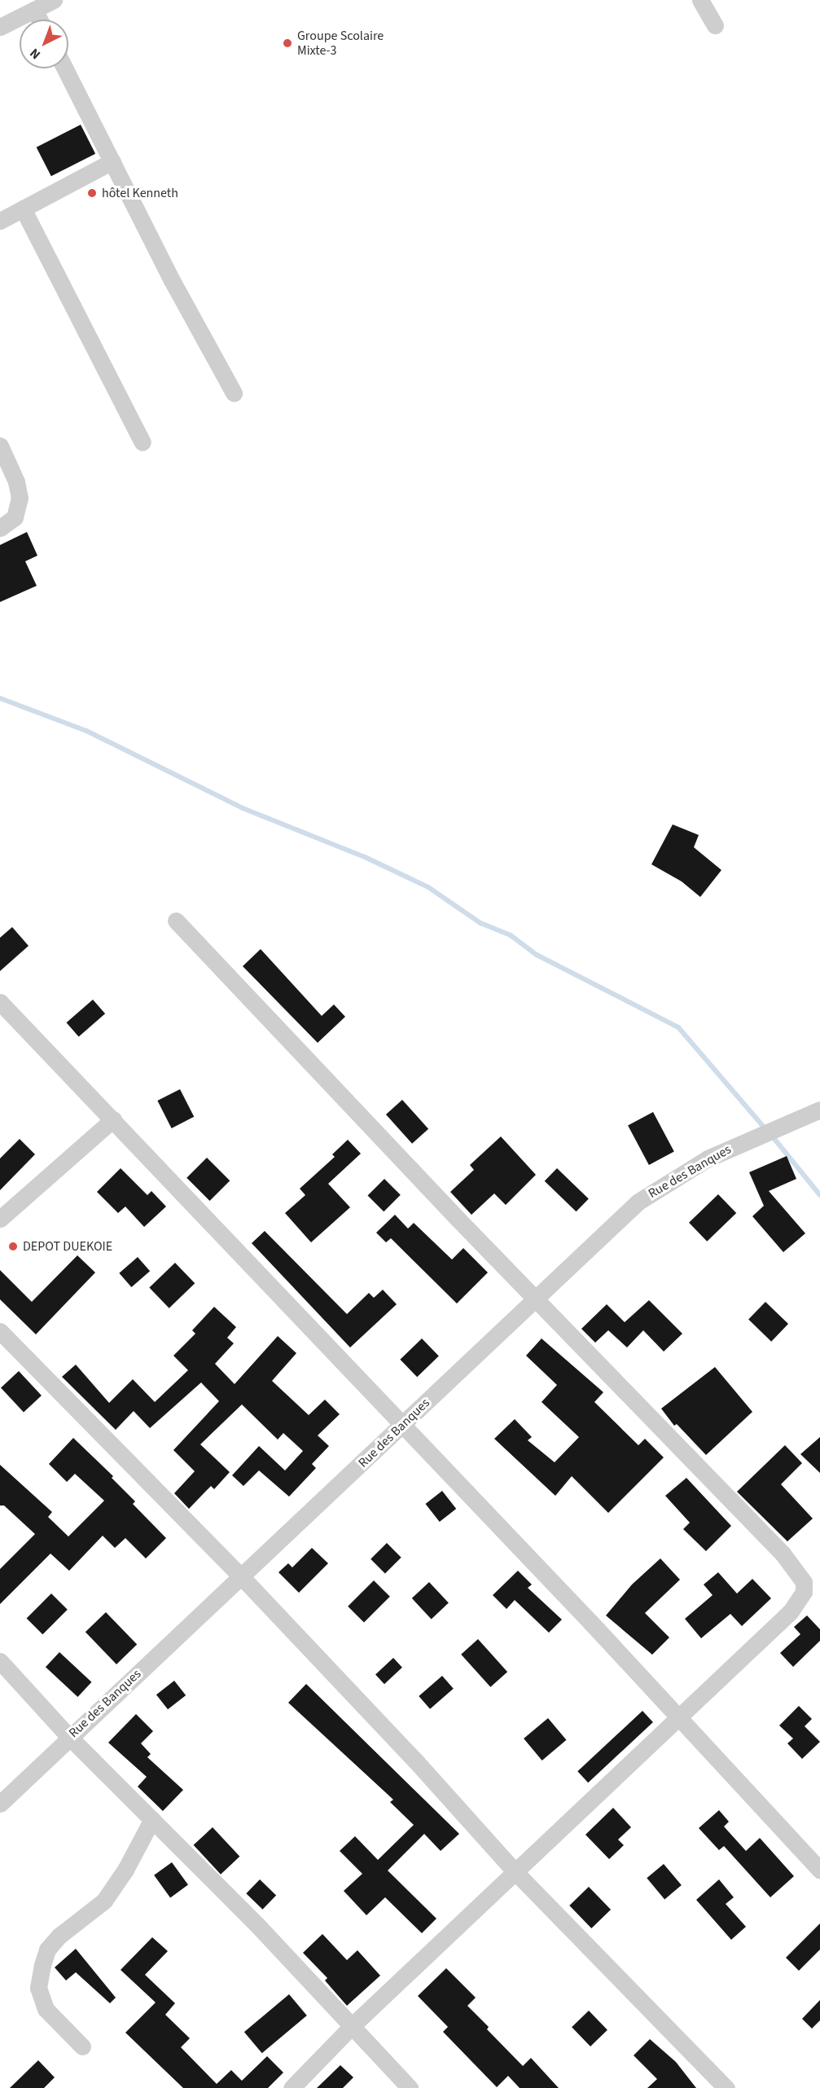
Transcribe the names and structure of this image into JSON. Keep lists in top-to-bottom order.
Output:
{
  "streets": {
    "street": ["Rue des Banques"]
  },
  "places": ["Groupe Scolaire Mixte-3", "hôtel Kenneth", "DEPOT DUEKOIE"],
  "north": "bottom left"
}
